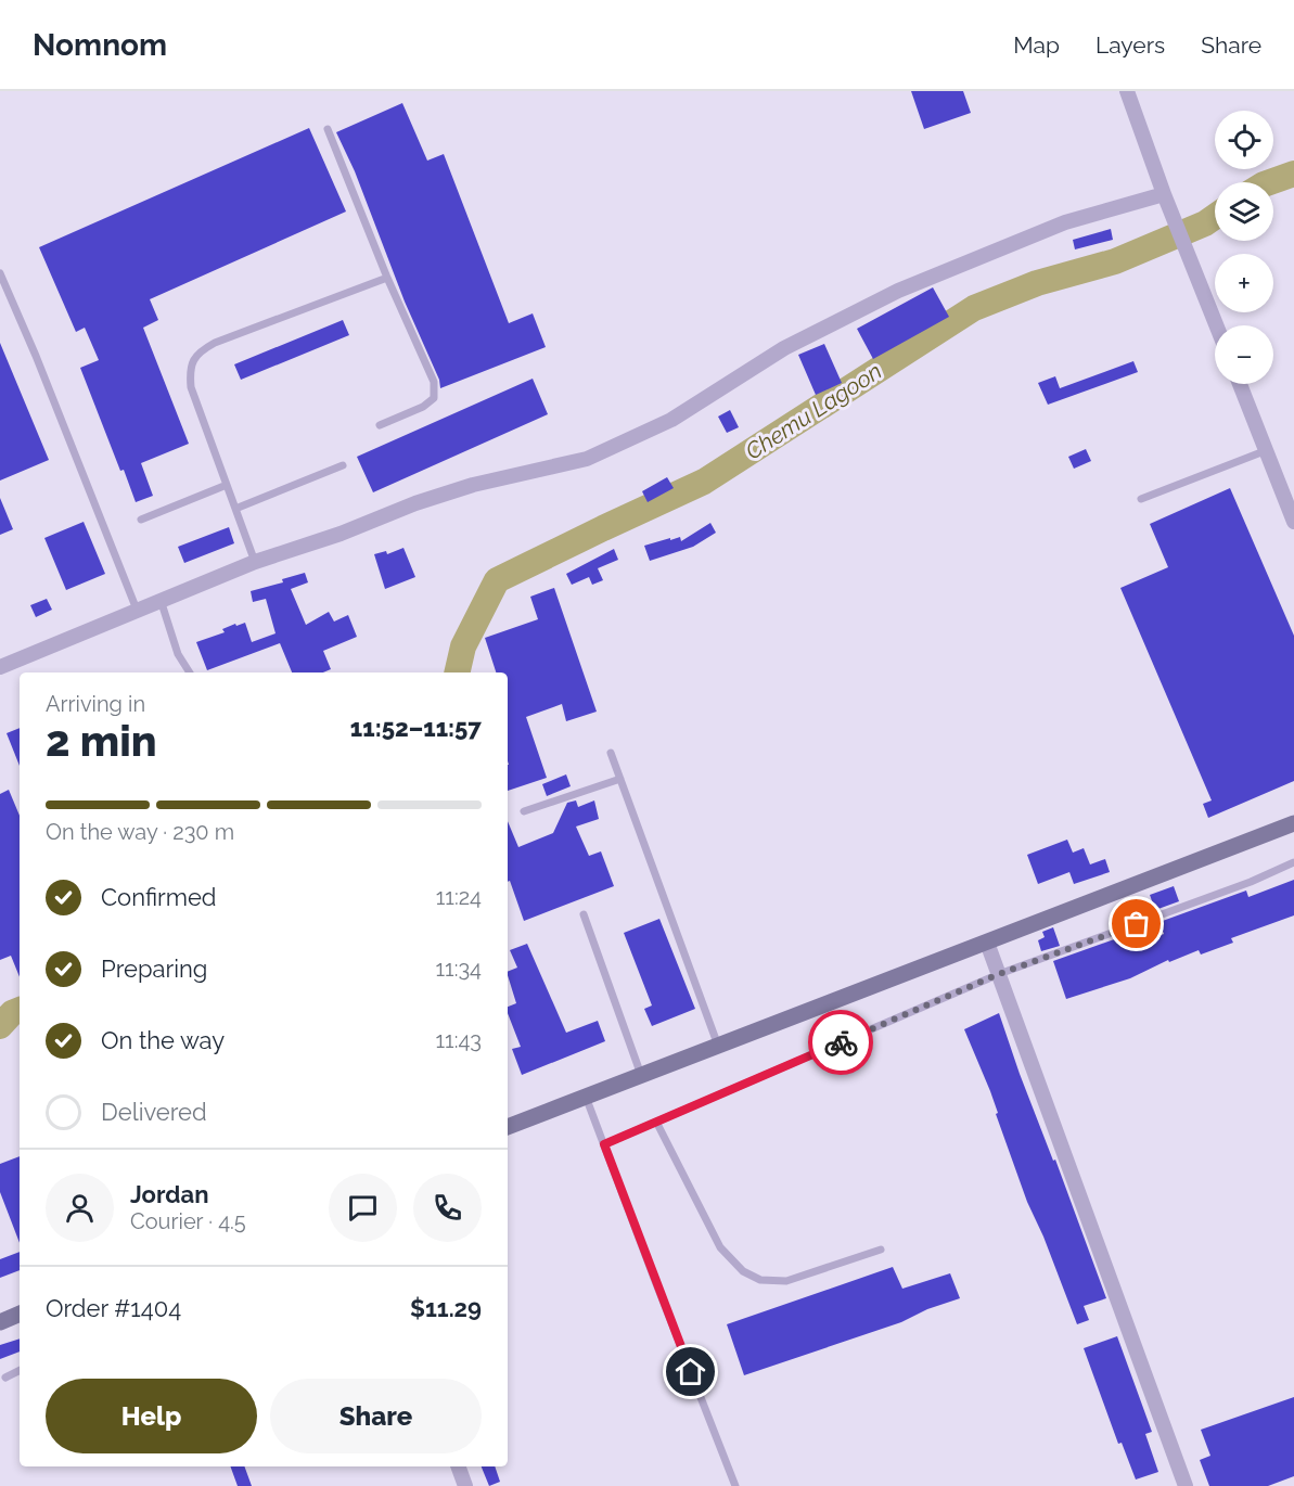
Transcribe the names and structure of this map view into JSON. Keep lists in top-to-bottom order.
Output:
{
  "water": ["Chemu Lagoon"],
  "page": {
    "header": "Nomnom",
    "nav": ["Map", "Layers", "Share"],
    "map_buttons": ["+", "−"],
    "heading": ["2 min", "Arriving in", "11:52–11:57"],
    "panel": [
      "Jordan",
      "Courier · 4.5",
      "Order #1404",
      "$11.29"
    ],
    "bar": "On the way · 230 m",
    "list": [
      ["Confirmed", "11:24"],
      ["Preparing", "11:34"],
      ["On the way", "11:43"],
      "Delivered"
    ],
    "buttons": ["Help", "Share"]
  }
}
